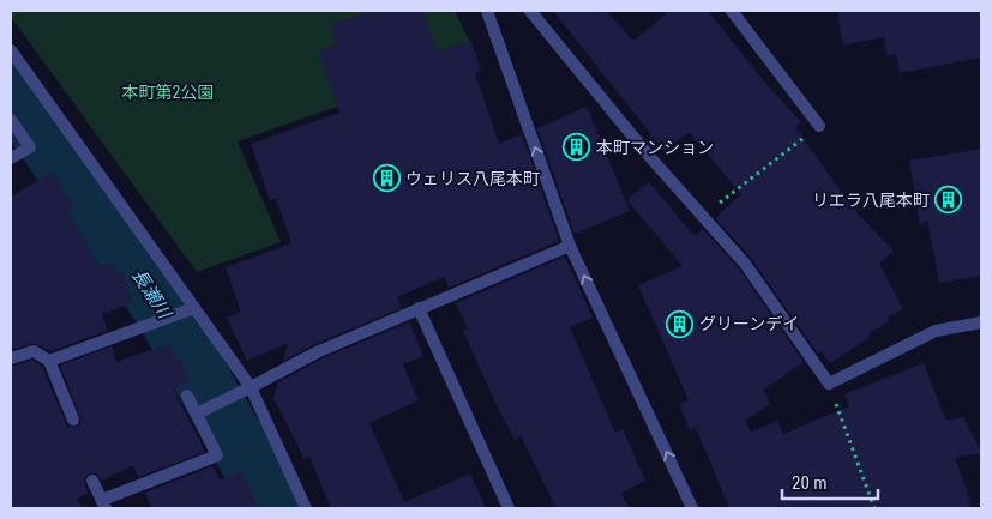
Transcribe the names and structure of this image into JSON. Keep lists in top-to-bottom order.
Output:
{
  "water": ["長瀬川"],
  "parks": ["本町第2公園"],
  "places": {
    "building": [
      "本町マンション",
      "ウェリス八尾本町",
      "リエラ八尾本町",
      "グリーンデイ"
    ]
  },
  "scale_bar": "20 m"
}
